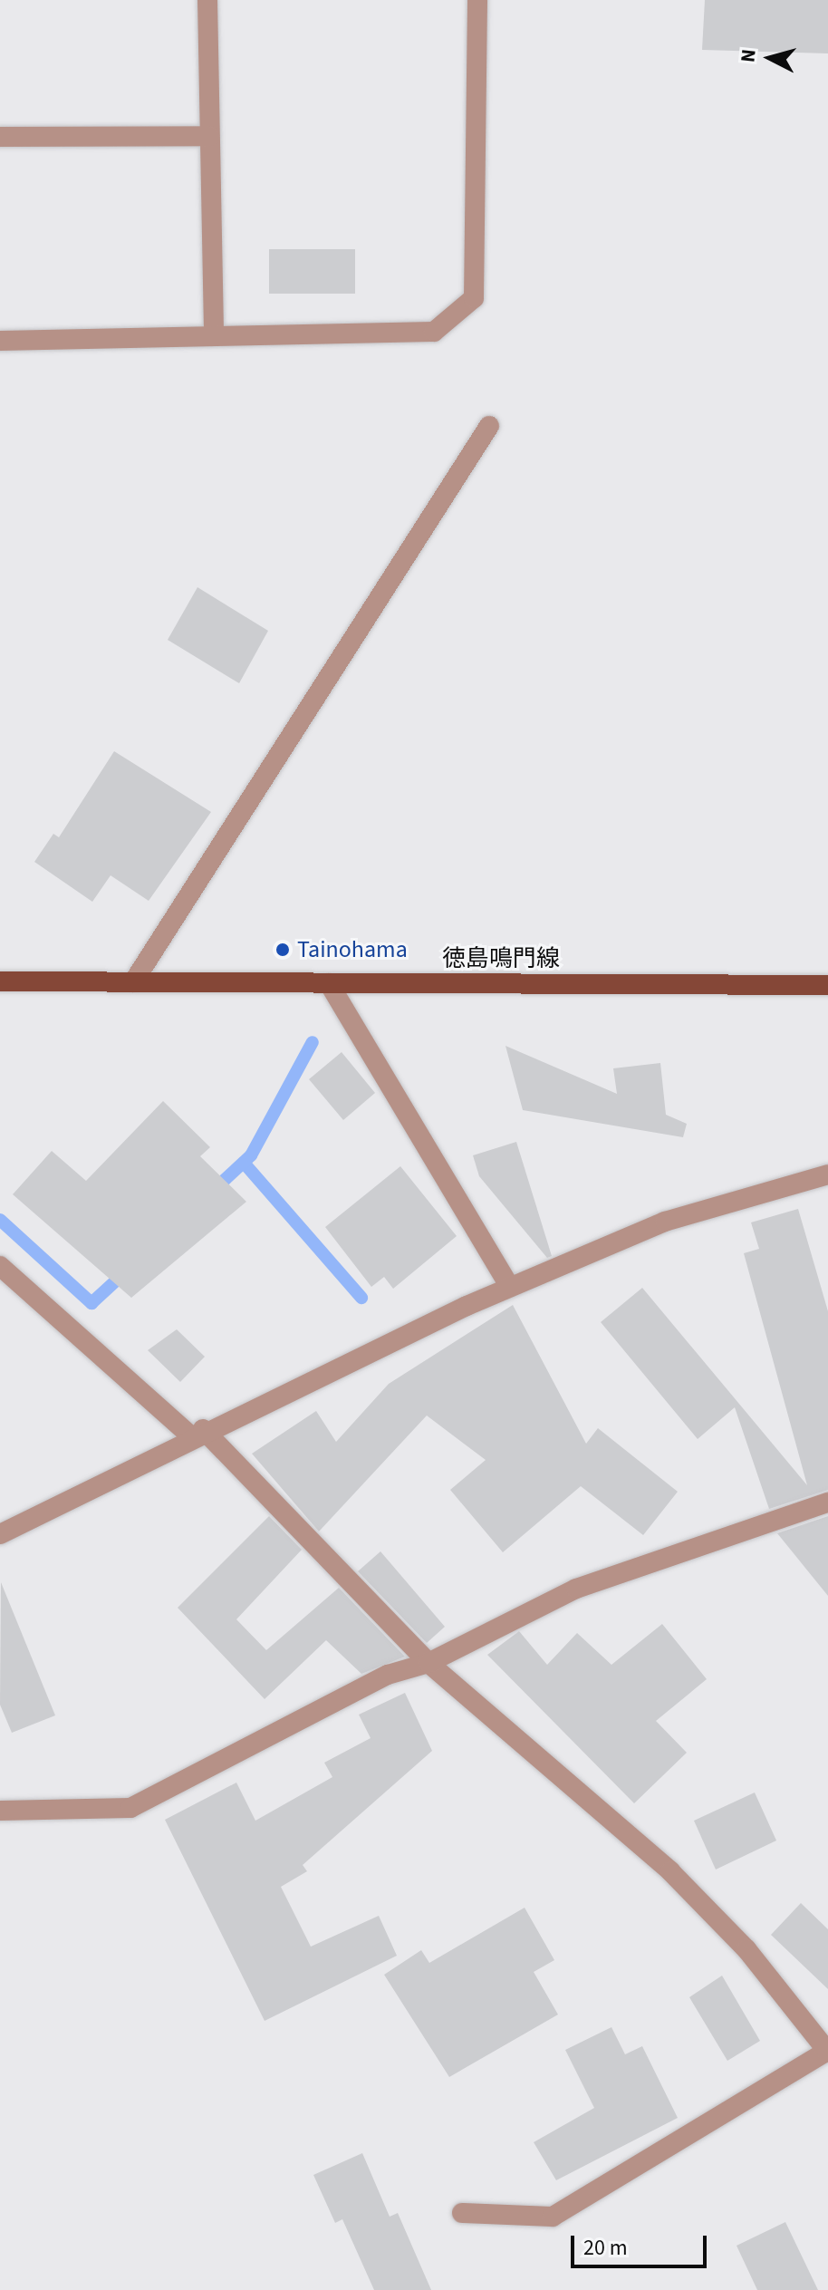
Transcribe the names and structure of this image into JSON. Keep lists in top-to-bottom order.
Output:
{
  "streets": {
    "main road": ["徳島鳴門線"]
  },
  "places": ["Tainohama"],
  "scale_bar": "20 m",
  "north": "left"
}
